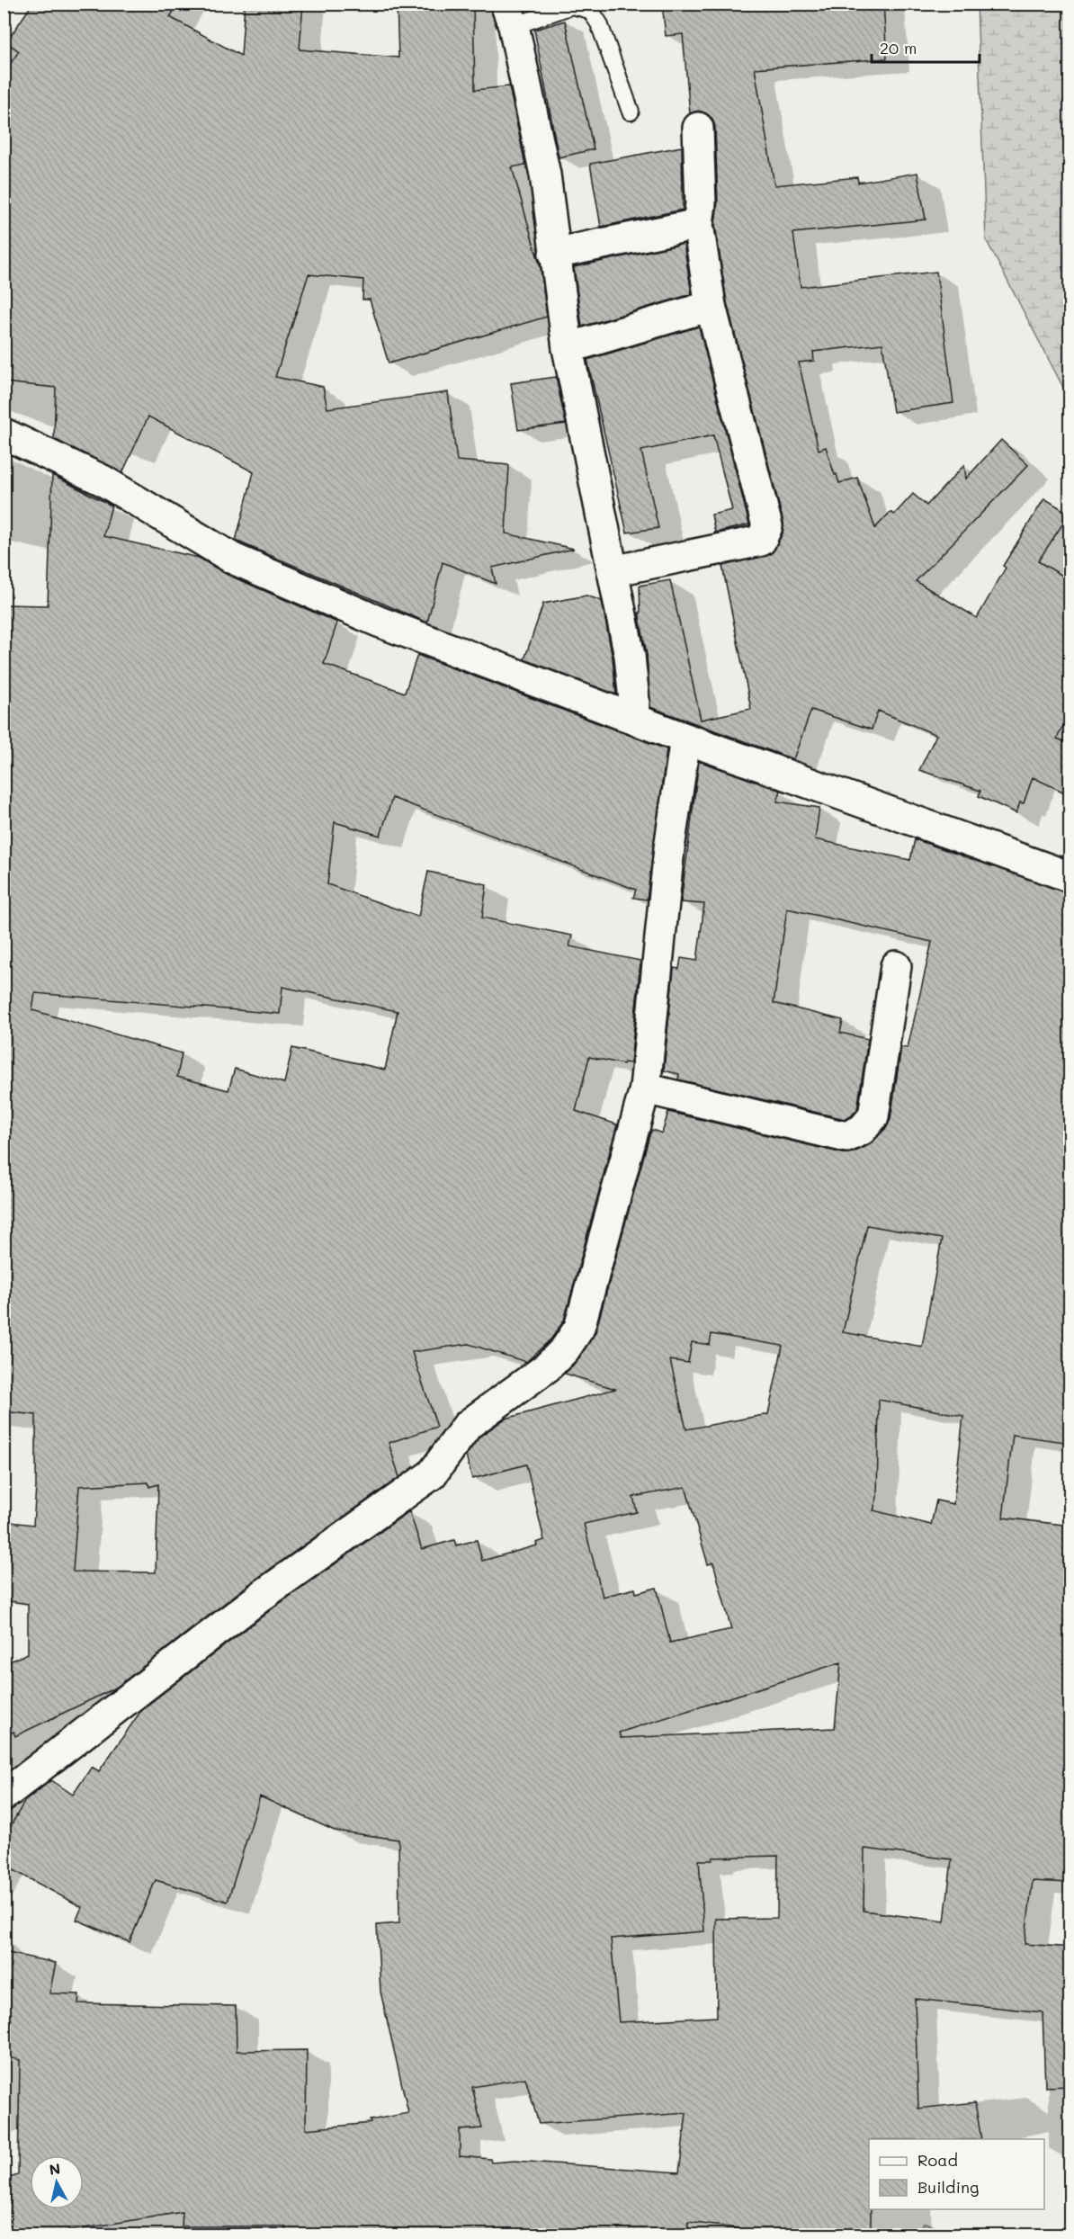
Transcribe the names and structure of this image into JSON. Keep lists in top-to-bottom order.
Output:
{
  "legend": ["Road", "Building"],
  "scale_bar": "20 m",
  "north": "top"
}
